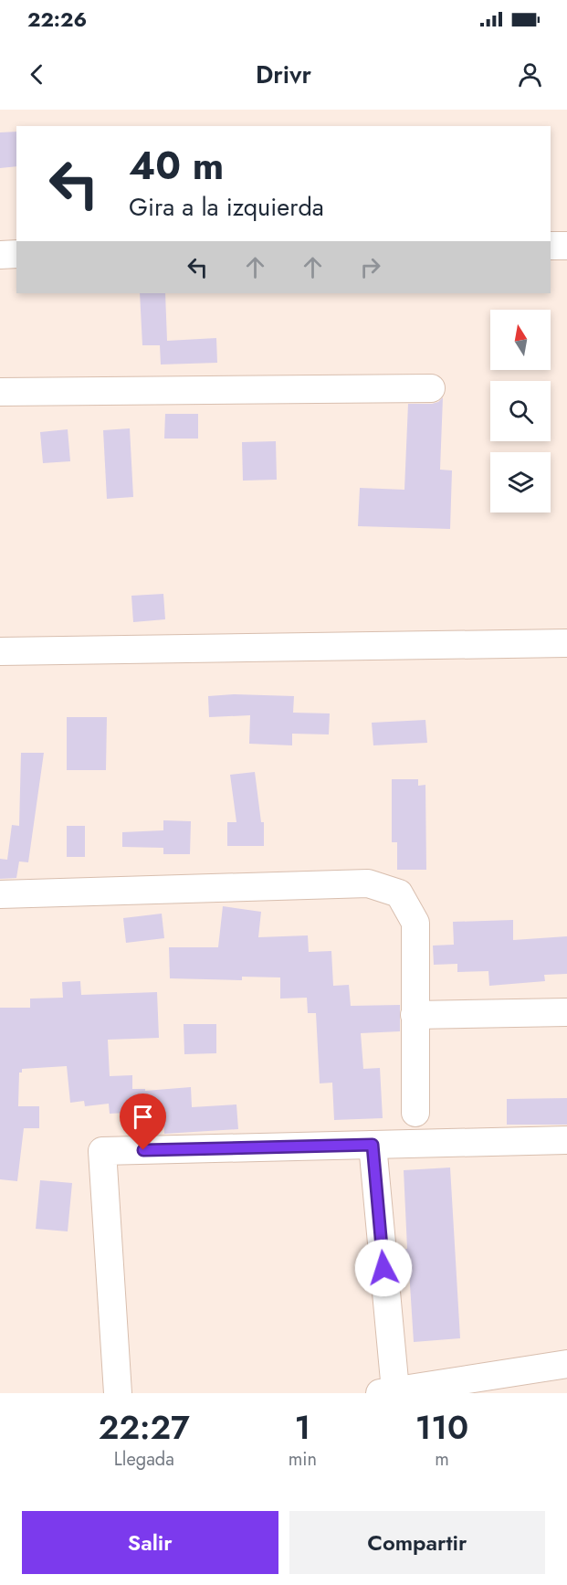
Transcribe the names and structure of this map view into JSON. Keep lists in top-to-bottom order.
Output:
{
  "north": "top",
  "page": {
    "status": "22:26",
    "header": "Drivr",
    "turn": ["40 m", "Gira a la izquierda"],
    "eta": [
      "22:27",
      "Llegada",
      "1",
      "min",
      "110",
      "m"
    ],
    "buttons": ["Salir", "Compartir"]
  }
}
